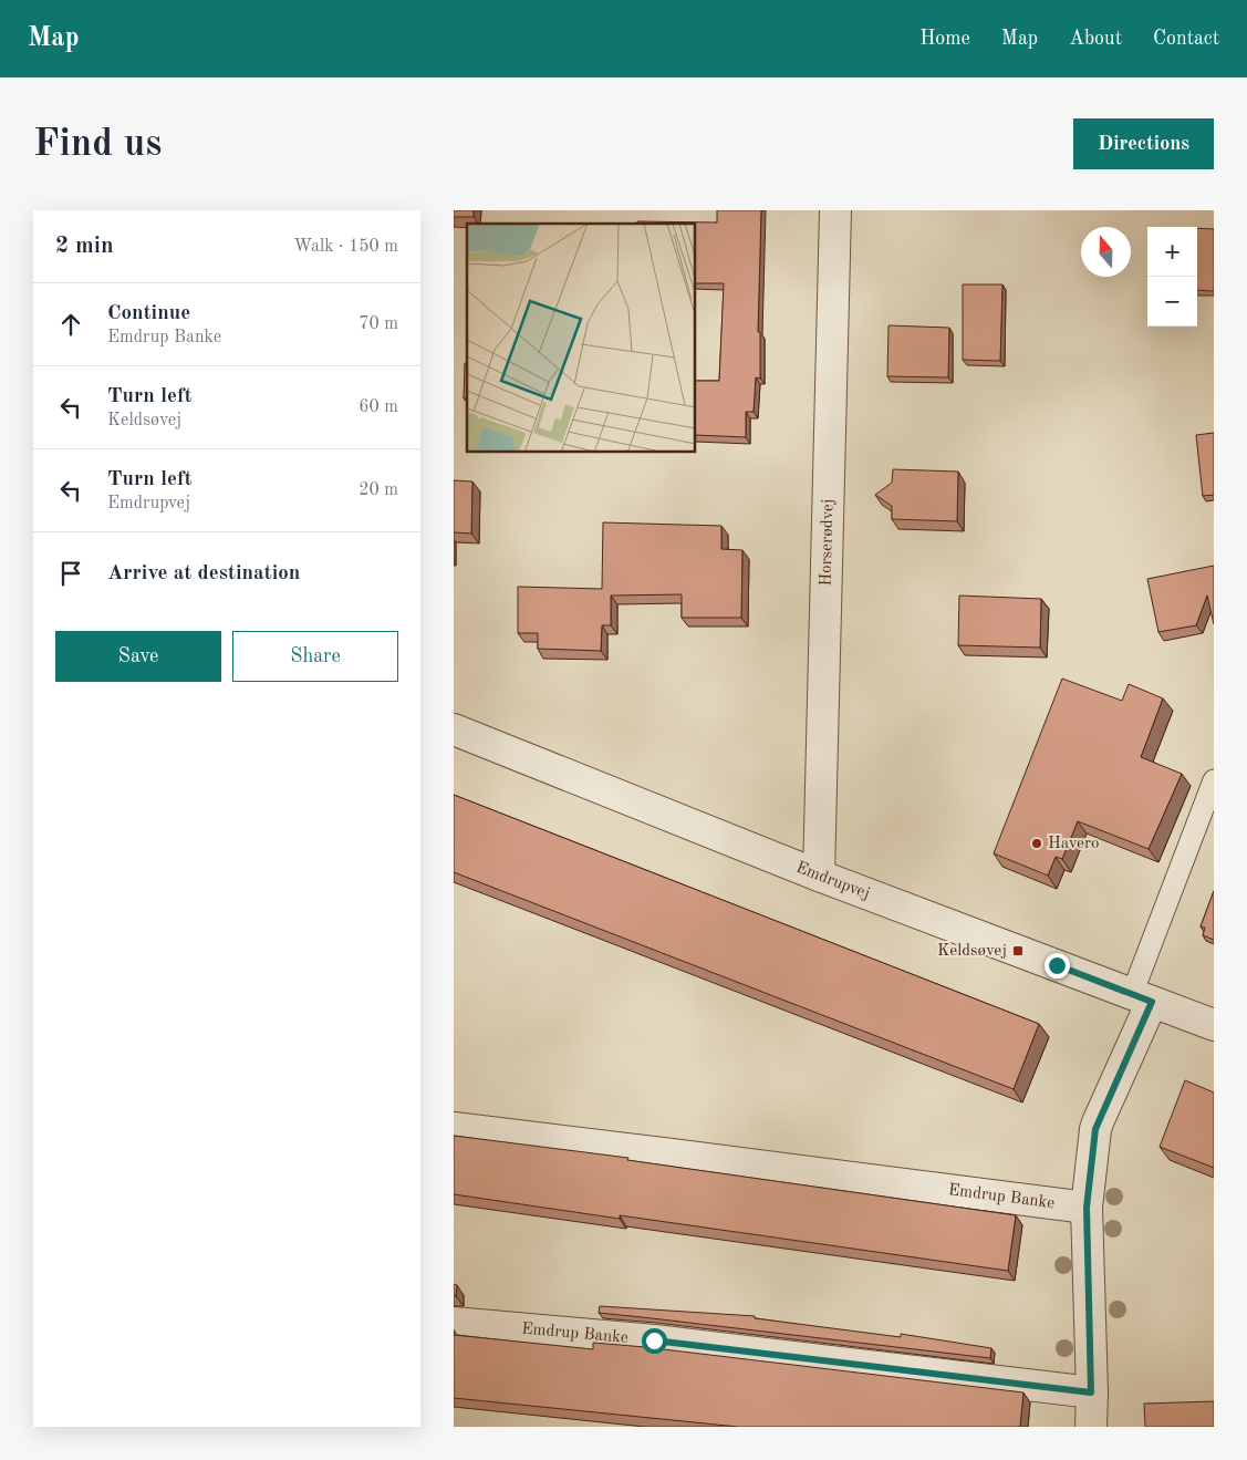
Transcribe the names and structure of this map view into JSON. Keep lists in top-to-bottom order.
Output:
{
  "streets": {
    "street": ["Horserødvej", "Emdrupvej", "Emdrup Banke"]
  },
  "crossings": [
    ["Horserødvej", "Emdrupvej"]
  ],
  "places": {
    "other": ["Havero"],
    "transit": ["Keldsøvej"]
  },
  "north": "top",
  "page": {
    "header": "Map",
    "nav": [
      "Home",
      "Map",
      "About",
      "Contact"
    ],
    "buttons": [
      "Directions",
      ["Save", "Share"]
    ],
    "title": "Find us",
    "heading": ["2 min", "Walk · 150 m"],
    "map_buttons": ["+", "−"],
    "list": [
      ["Continue", "Emdrup Banke", "70 m"],
      ["Turn left", "Keldsøvej", "60 m"],
      ["Turn left", "Emdrupvej", "20 m"],
      "Arrive at destination"
    ]
  }
}
